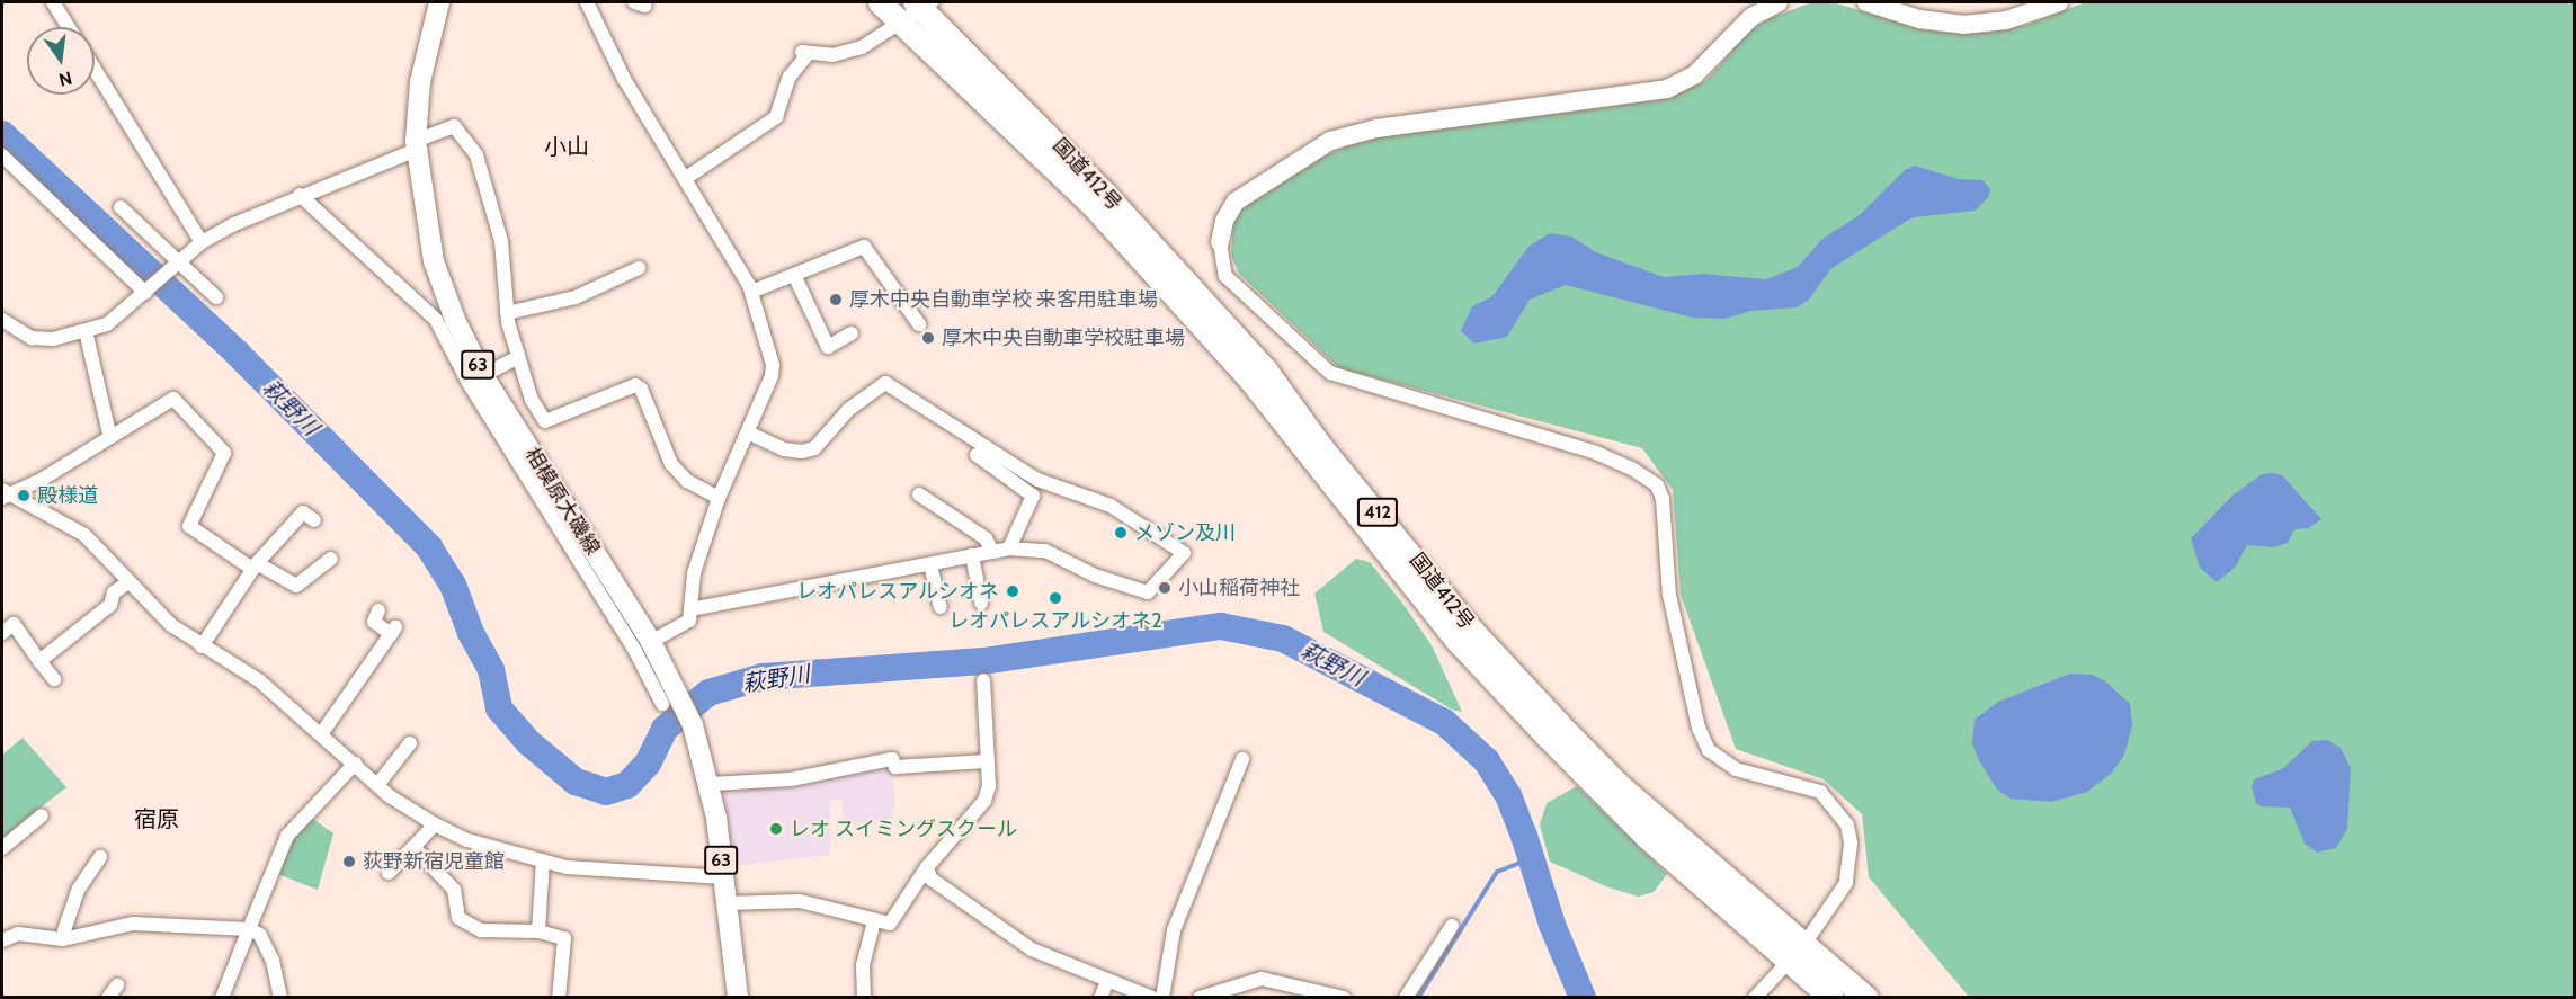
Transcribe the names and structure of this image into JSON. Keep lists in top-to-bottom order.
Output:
{
  "streets": {
    "highway": ["国道412号", "412"],
    "main road": ["63", "相模原大磯線"]
  },
  "districts": ["小山", "宿原"],
  "water": ["萩野川"],
  "places": [
    "厚木中央自動車学校 来客用駐車場",
    "厚木中央自動車学校駐車場",
    "殿様道",
    "メゾン及川",
    "小山稲荷神社",
    "レオパレスアルシオネ",
    "レオパレスアルシオネ2",
    "レオ スイミングスクール",
    "荻野新宿児童館"
  ],
  "north": "bottom"
}
